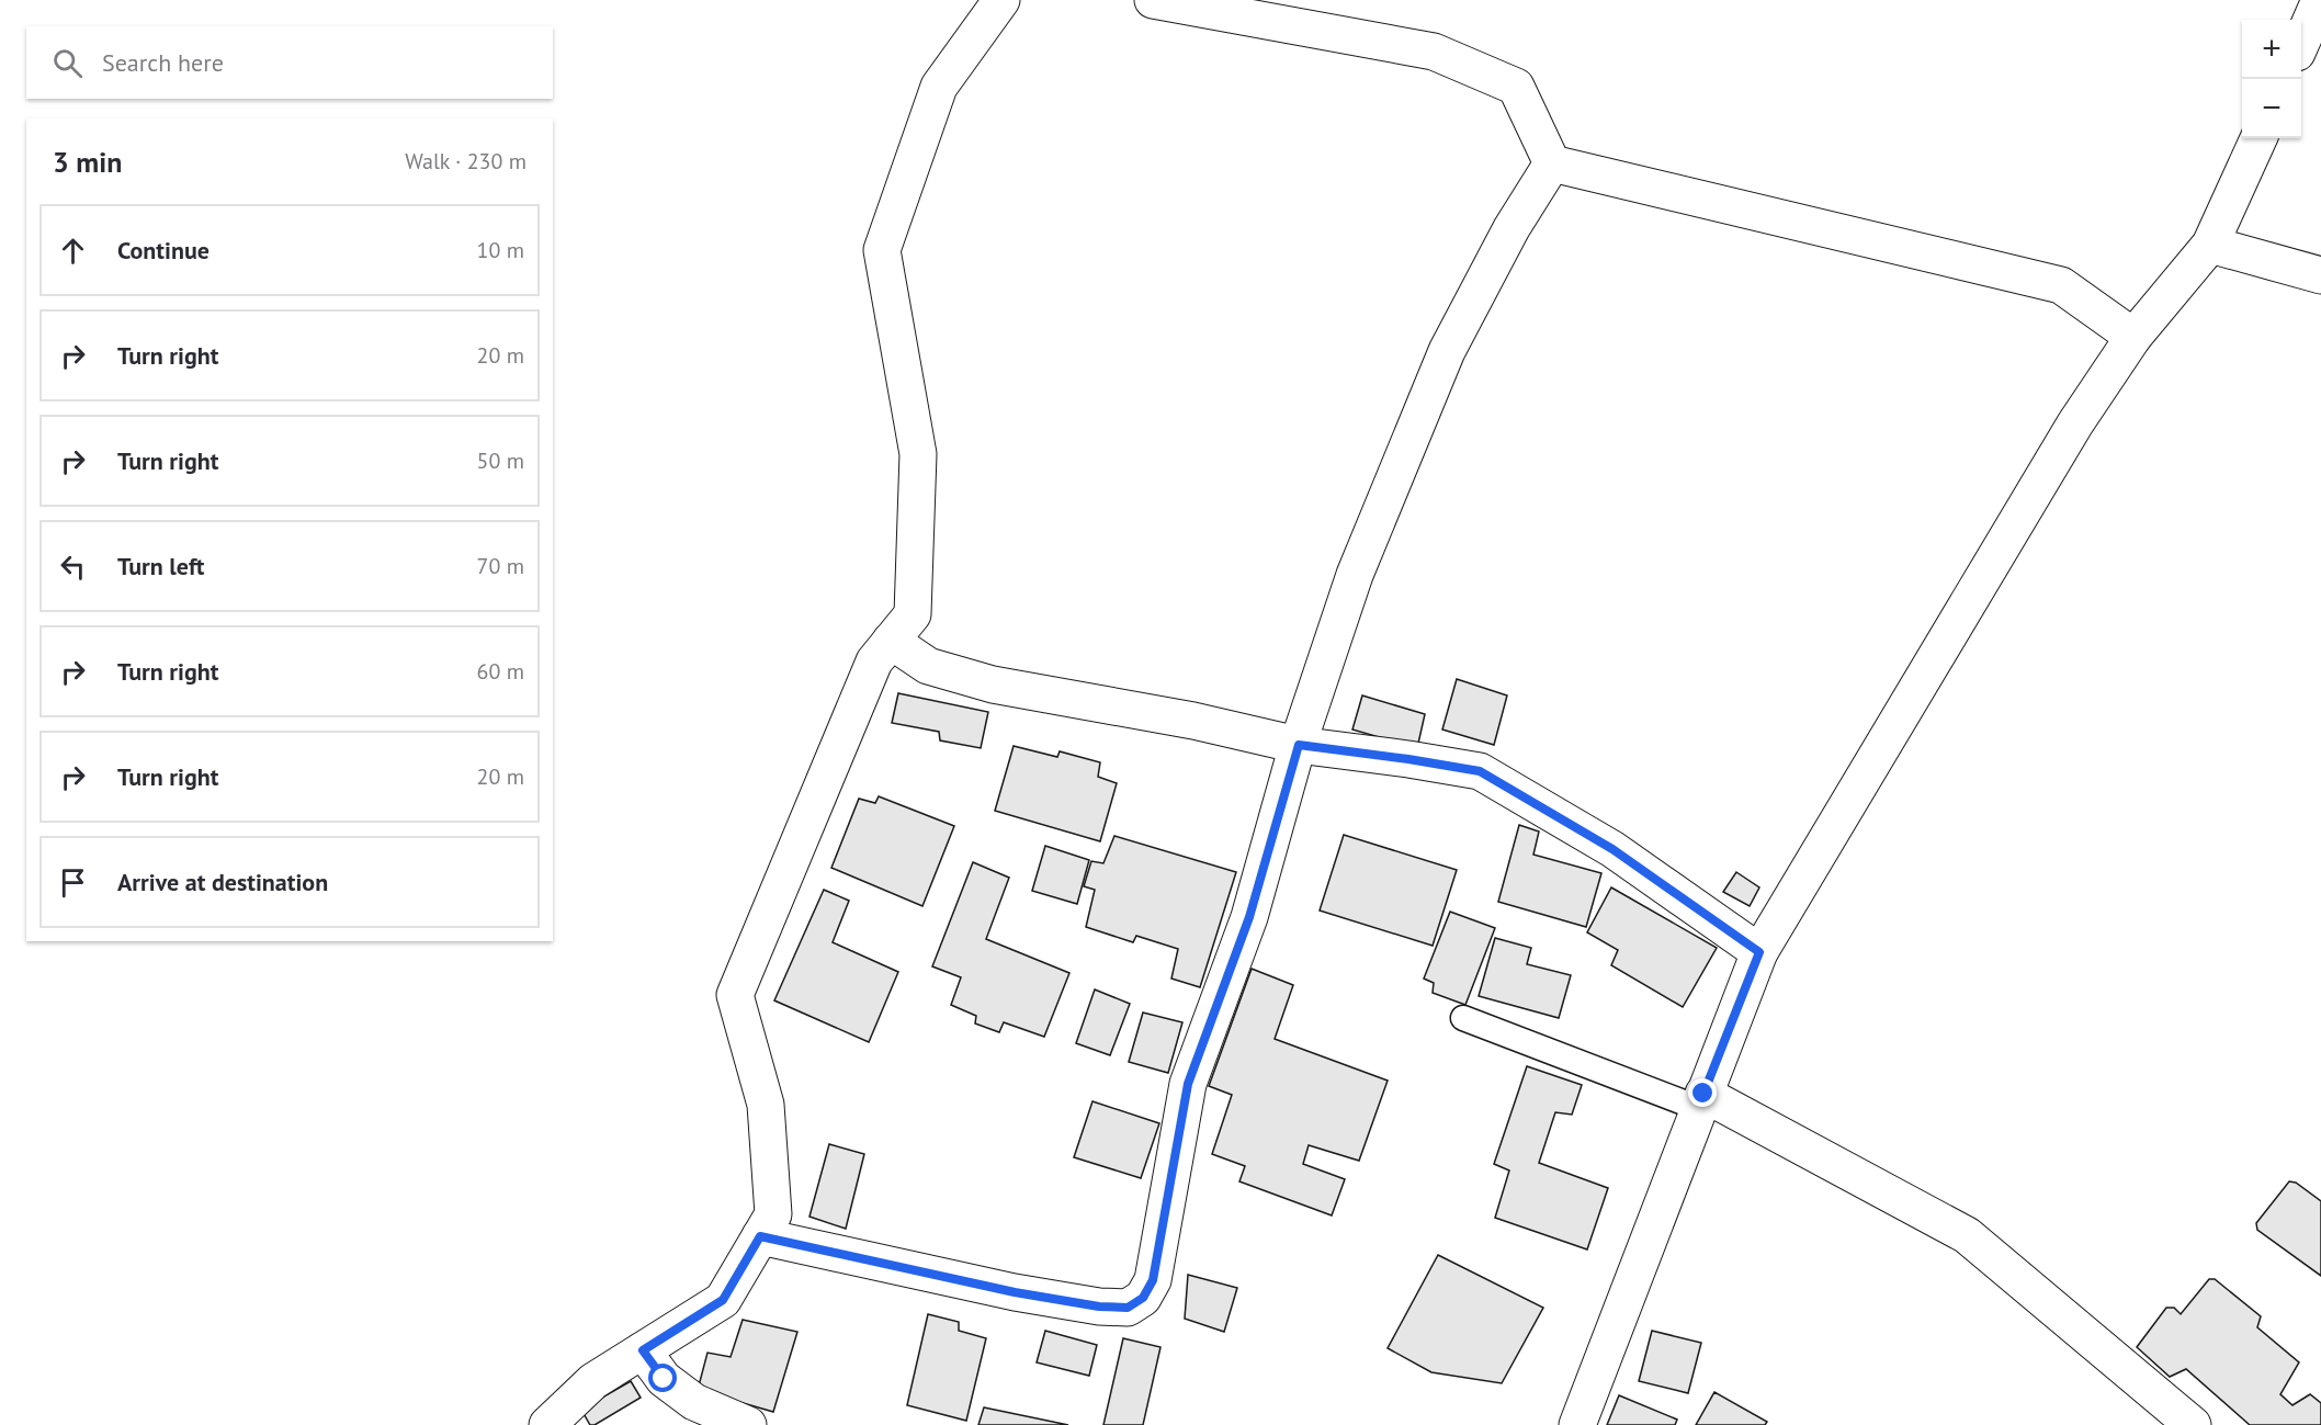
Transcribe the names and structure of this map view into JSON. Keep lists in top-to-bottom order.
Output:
{
  "page": {
    "map_buttons": ["+", "−"],
    "search": "Search here",
    "heading": ["3 min", "Walk · 230 m"],
    "list": [
      ["Continue", "10 m"],
      ["Turn right", "20 m"],
      ["Turn right", "50 m"],
      ["Turn left", "70 m"],
      ["Turn right", "60 m"],
      ["Turn right", "20 m"],
      "Arrive at destination"
    ]
  }
}
